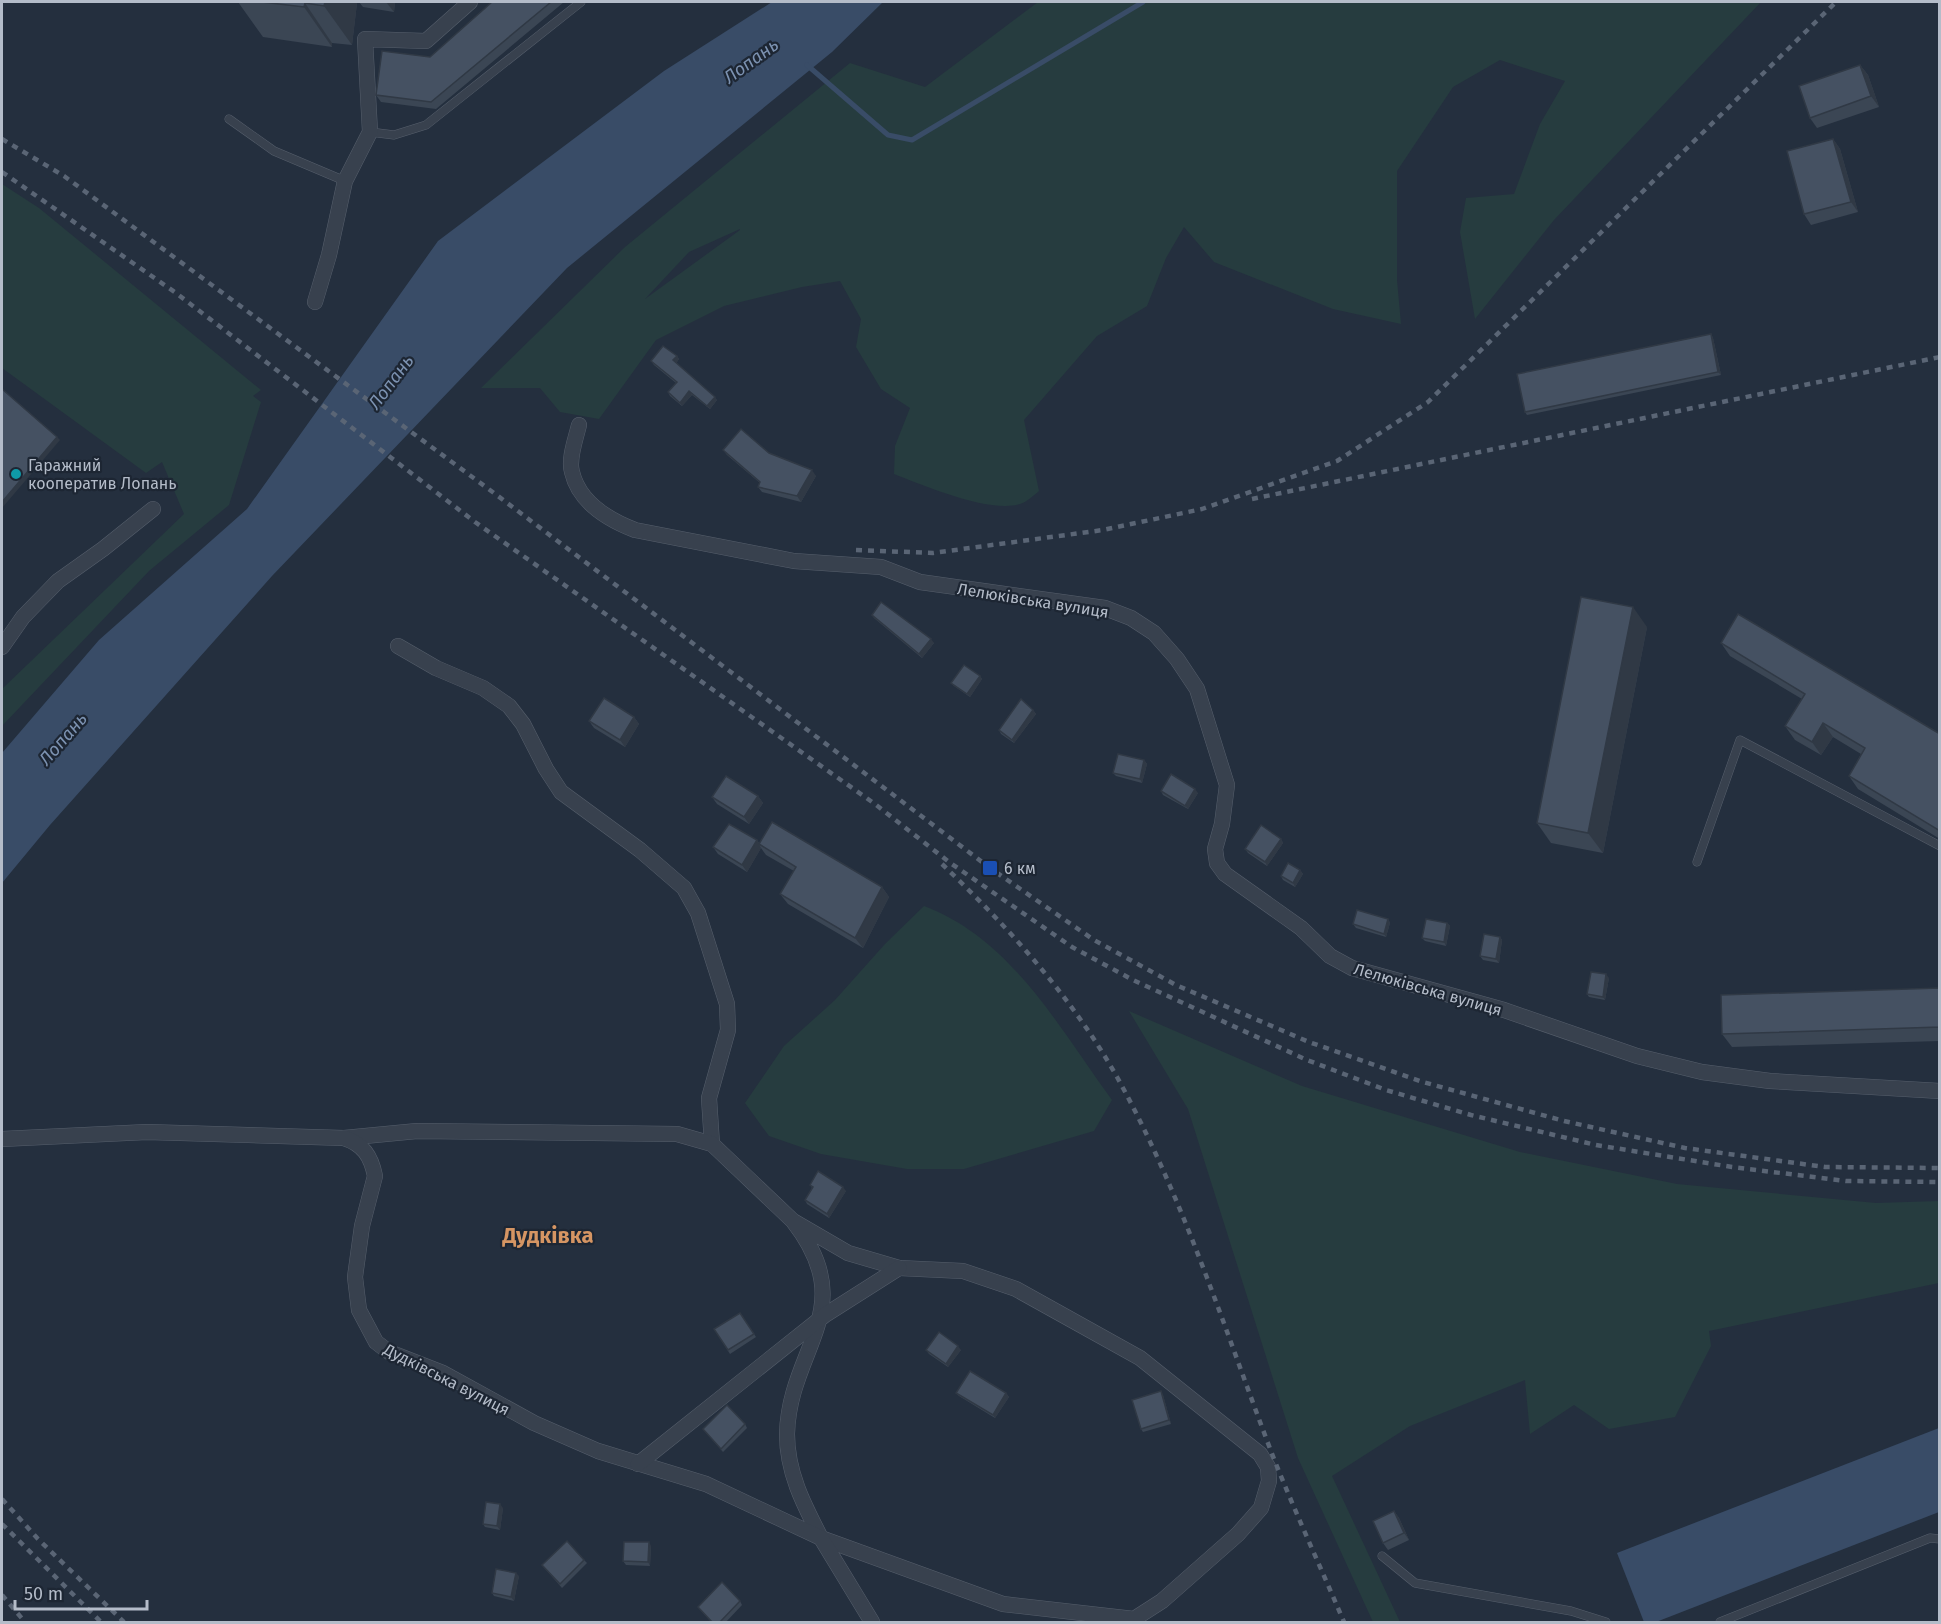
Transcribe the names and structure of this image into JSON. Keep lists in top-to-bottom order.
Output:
{
  "streets": {
    "street": ["Лелюківська вулиця", "Дудківська вулиця"]
  },
  "districts": ["Дудківка"],
  "water": ["Лопань"],
  "places": {
    "other": ["Гаражний кооператив Лопань"],
    "transit": ["6 км"]
  },
  "scale_bar": "50 m"
}
